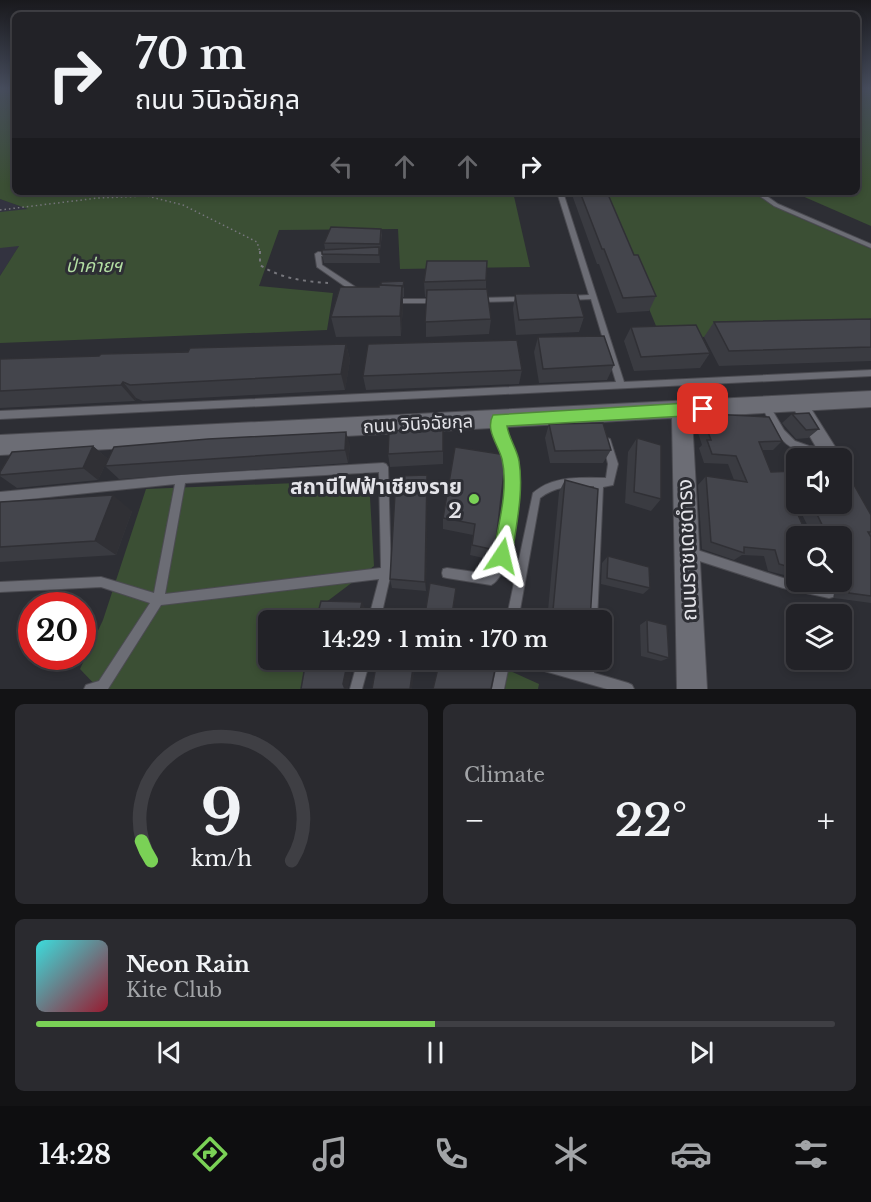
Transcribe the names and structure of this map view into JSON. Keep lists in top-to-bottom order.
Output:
{
  "streets": {
    "street": ["ถนน วินิจฉัยกุล", "ถนนราชเดชดำรง"]
  },
  "crossings": [
    ["ถนน วินิจฉัยกุล", "ถนนราชเดชดำรง"]
  ],
  "parks": ["ป่าค่ายฯ"],
  "places": ["สถานีไฟฟ้าเชียงราย 2"],
  "page": {
    "turn": ["70 m", "ถนน วินิจฉัยกุล"],
    "limit": "20",
    "trip": "14:29 · 1 min · 170 m",
    "tile": "Climate",
    "heat": ["−", "22°", "+"],
    "song": ["Neon Rain", "Kite Club"],
    "tabs": "14:28",
    "gauge": ["9", "km/h"]
  }
}
